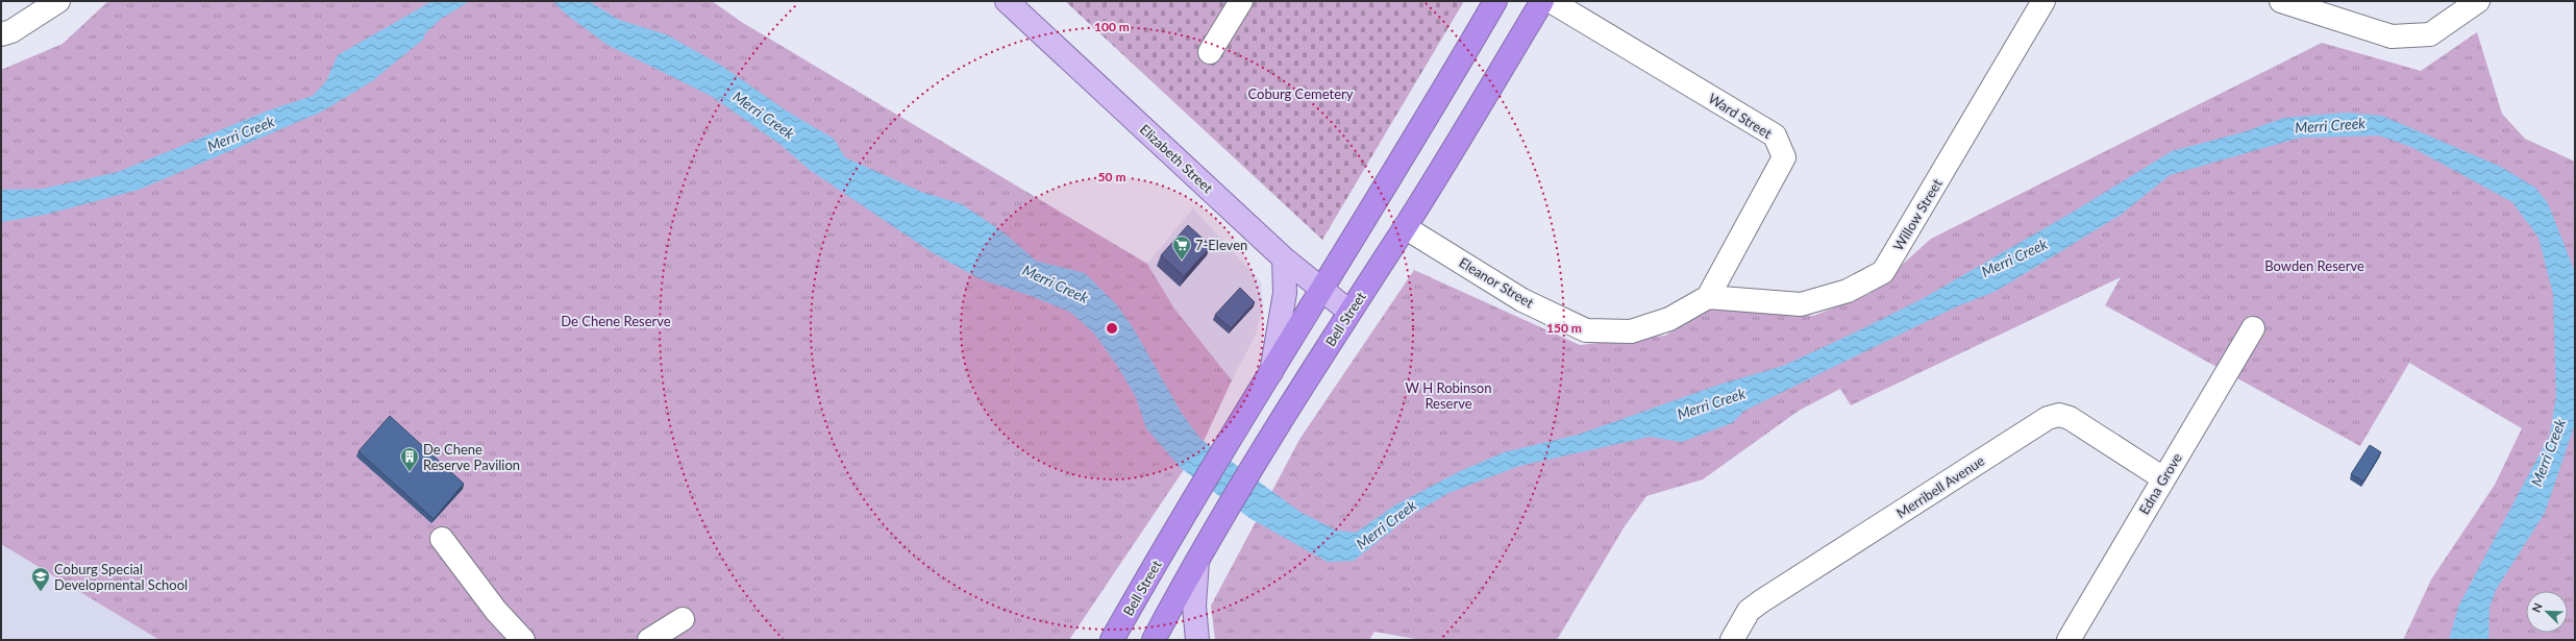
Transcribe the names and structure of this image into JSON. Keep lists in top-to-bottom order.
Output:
{
  "streets": {
    "highway": ["Bell Street"],
    "main road": ["Elizabeth Street"],
    "street": [
      "Ward Street",
      "Willow Street",
      "Eleanor Street",
      "Edna Grove",
      "Merribell Avenue"
    ]
  },
  "crossings": [
    ["Ward Street", "Willow Street"],
    ["Ward Street", "Eleanor Street"],
    ["Elizabeth Street", "Bell Street"],
    ["Willow Street", "Eleanor Street"],
    ["Eleanor Street", "Bell Street"],
    ["Edna Grove", "Merribell Avenue"]
  ],
  "water": ["Merri Creek"],
  "parks": [
    "Coburg Cemetery",
    "Bowden Reserve",
    "De Chene Reserve",
    "W H Robinson Reserve"
  ],
  "places": {
    "supermarket": ["7-Eleven"],
    "building": ["De Chene Reserve Pavilion"],
    "school or university": ["Coburg Special Developmental School"]
  },
  "north": "top left",
  "rings": ["100 m", "50 m", "150 m"]
}
